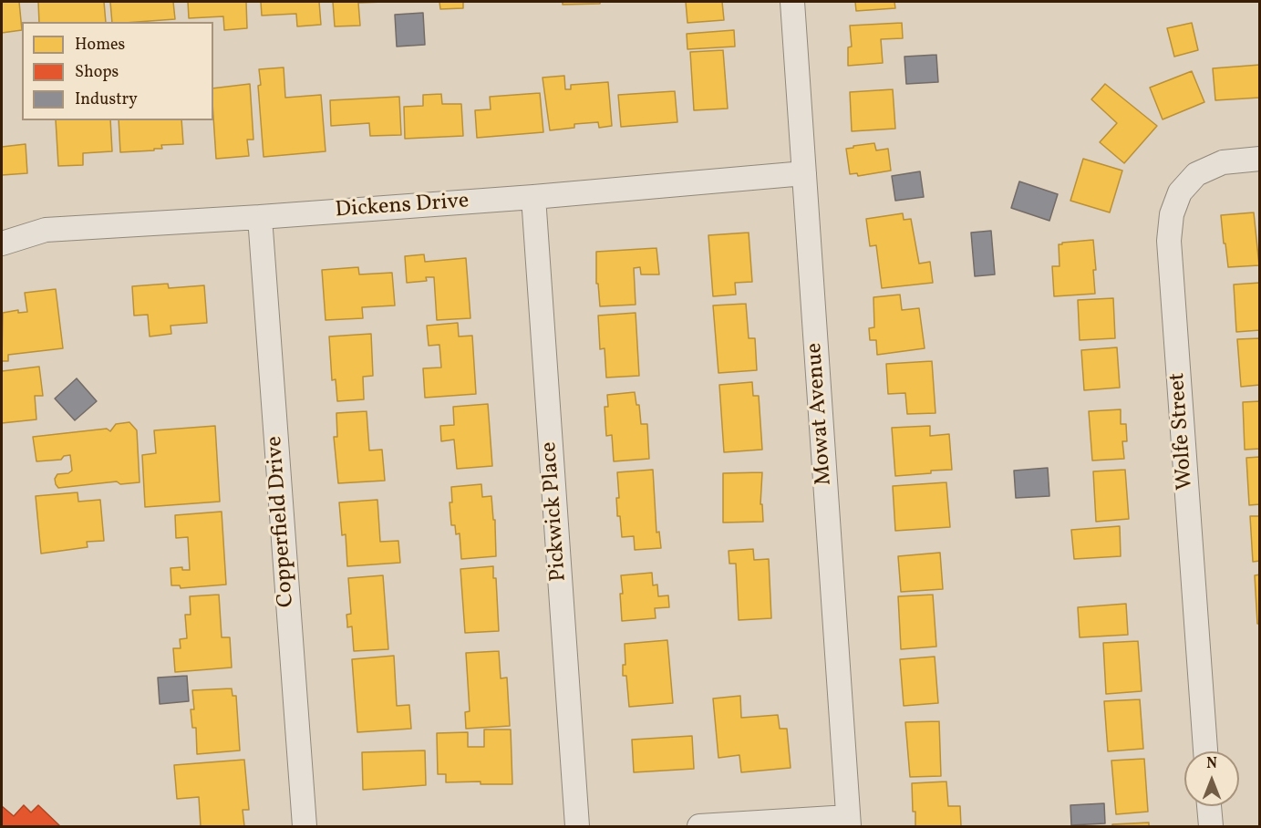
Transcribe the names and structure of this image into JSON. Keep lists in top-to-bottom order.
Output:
{
  "streets": {
    "street": [
      "Dickens Drive",
      "Mowat Avenue",
      "Wolfe Street",
      "Pickwick Place",
      "Copperfield Drive"
    ]
  },
  "crossings": [
    ["Dickens Drive", "Mowat Avenue"],
    ["Dickens Drive", "Pickwick Place"],
    ["Dickens Drive", "Copperfield Drive"]
  ],
  "legend": ["Homes", "Shops", "Industry"],
  "north": "top"
}
